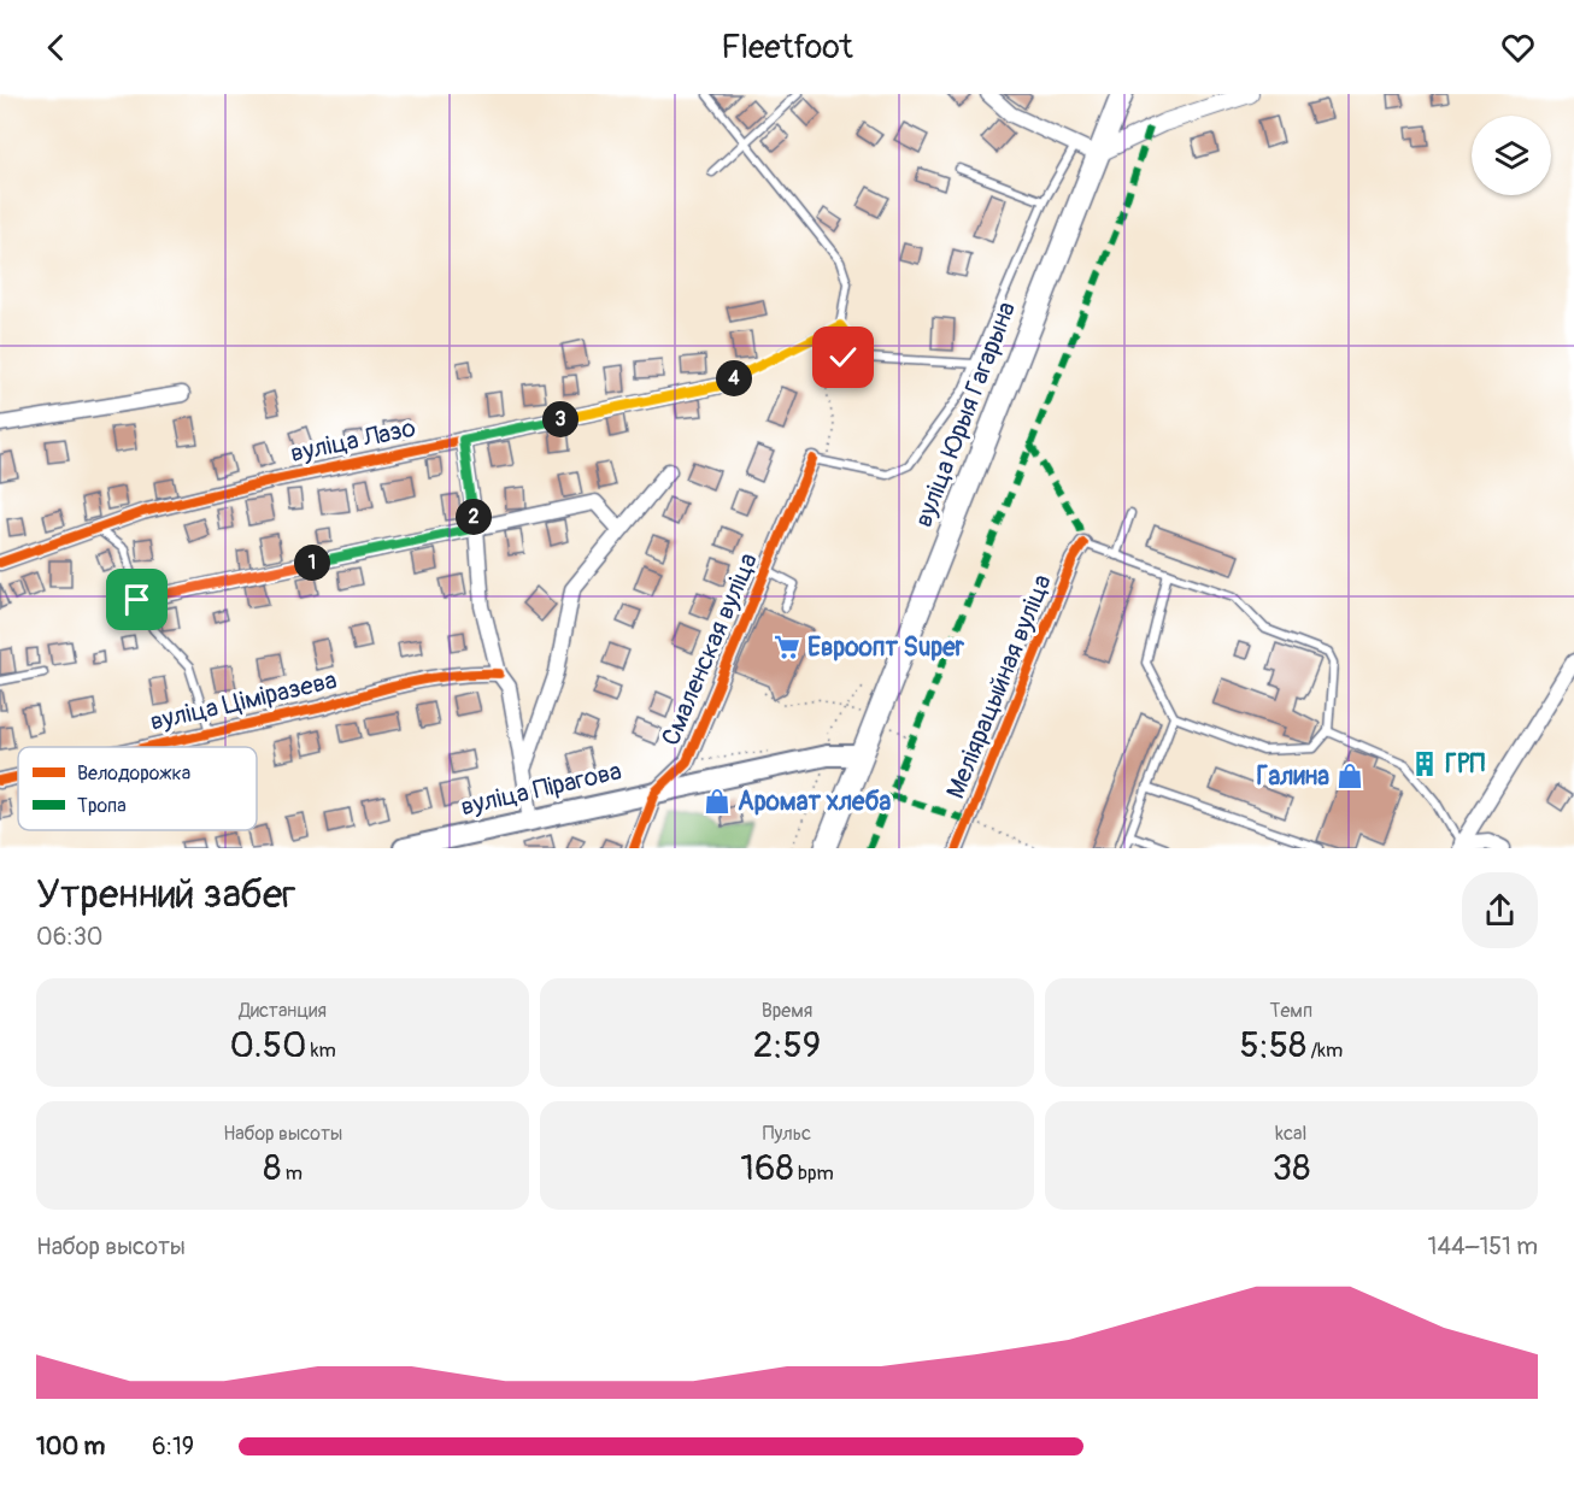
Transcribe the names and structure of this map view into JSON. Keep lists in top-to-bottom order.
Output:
{
  "streets": {
    "main road": ["вуліца Юрыя Гагарына", "вуліца Пірагова"],
    "street": [
      "вуліца Лазо",
      "Смаленская вуліца",
      "Меліярацыйная вуліца",
      "вуліца Ціміразева"
    ]
  },
  "crossings": [
    ["вуліца Юрыя Гагарына", "вуліца Пірагова"],
    ["Смаленская вуліца", "вуліца Пірагова"]
  ],
  "places": {
    "supermarket": ["Евроопт Super"],
    "building": ["ГРП"],
    "shop": ["Галина", "Аромат хлеба"]
  },
  "legend": ["Велодорожка", "Тропа"],
  "page": {
    "header": "Fleetfoot",
    "pins": [
      "4",
      "3",
      "2",
      "1"
    ],
    "heading": ["Утренний забег", "06:30"],
    "stats": [
      ["Дистанция", "0.50 km"],
      ["Время", "2:59"],
      ["Темп", "5:58 /km"],
      ["Набор высоты", "8 m"],
      ["Пульс", "168 bpm"],
      ["kcal", "38"]
    ],
    "chart": ["Набор высоты", "144–151 m"],
    "list": [
      {
        "name": "100 m",
        "note": "6:19"
      }
    ]
  }
}
